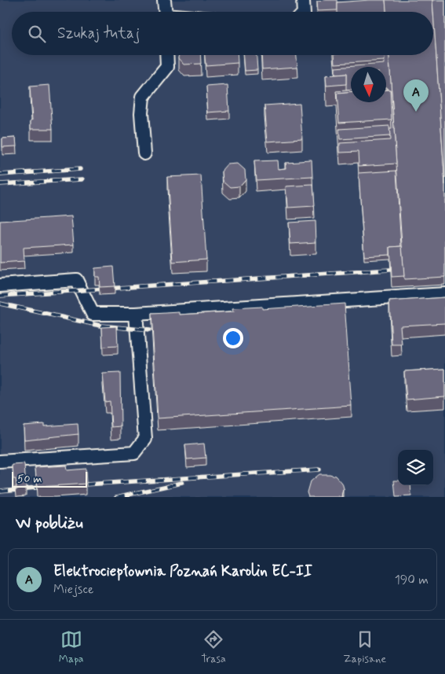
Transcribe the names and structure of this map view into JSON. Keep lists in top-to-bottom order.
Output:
{
  "scale_bar": "50 m",
  "north": "bottom",
  "page": {
    "search": "Szukaj tutaj",
    "pins": "A",
    "scale": "50 m",
    "heading": "W pobliżu",
    "list": [
      {
        "mark": "A",
        "name": "Elektrociepłownia Poznań Karolin EC-II",
        "note": "Miejsce",
        "value": "190 m"
      }
    ],
    "nav": ["Mapa", "Trasa", "Zapisane"]
  }
}
